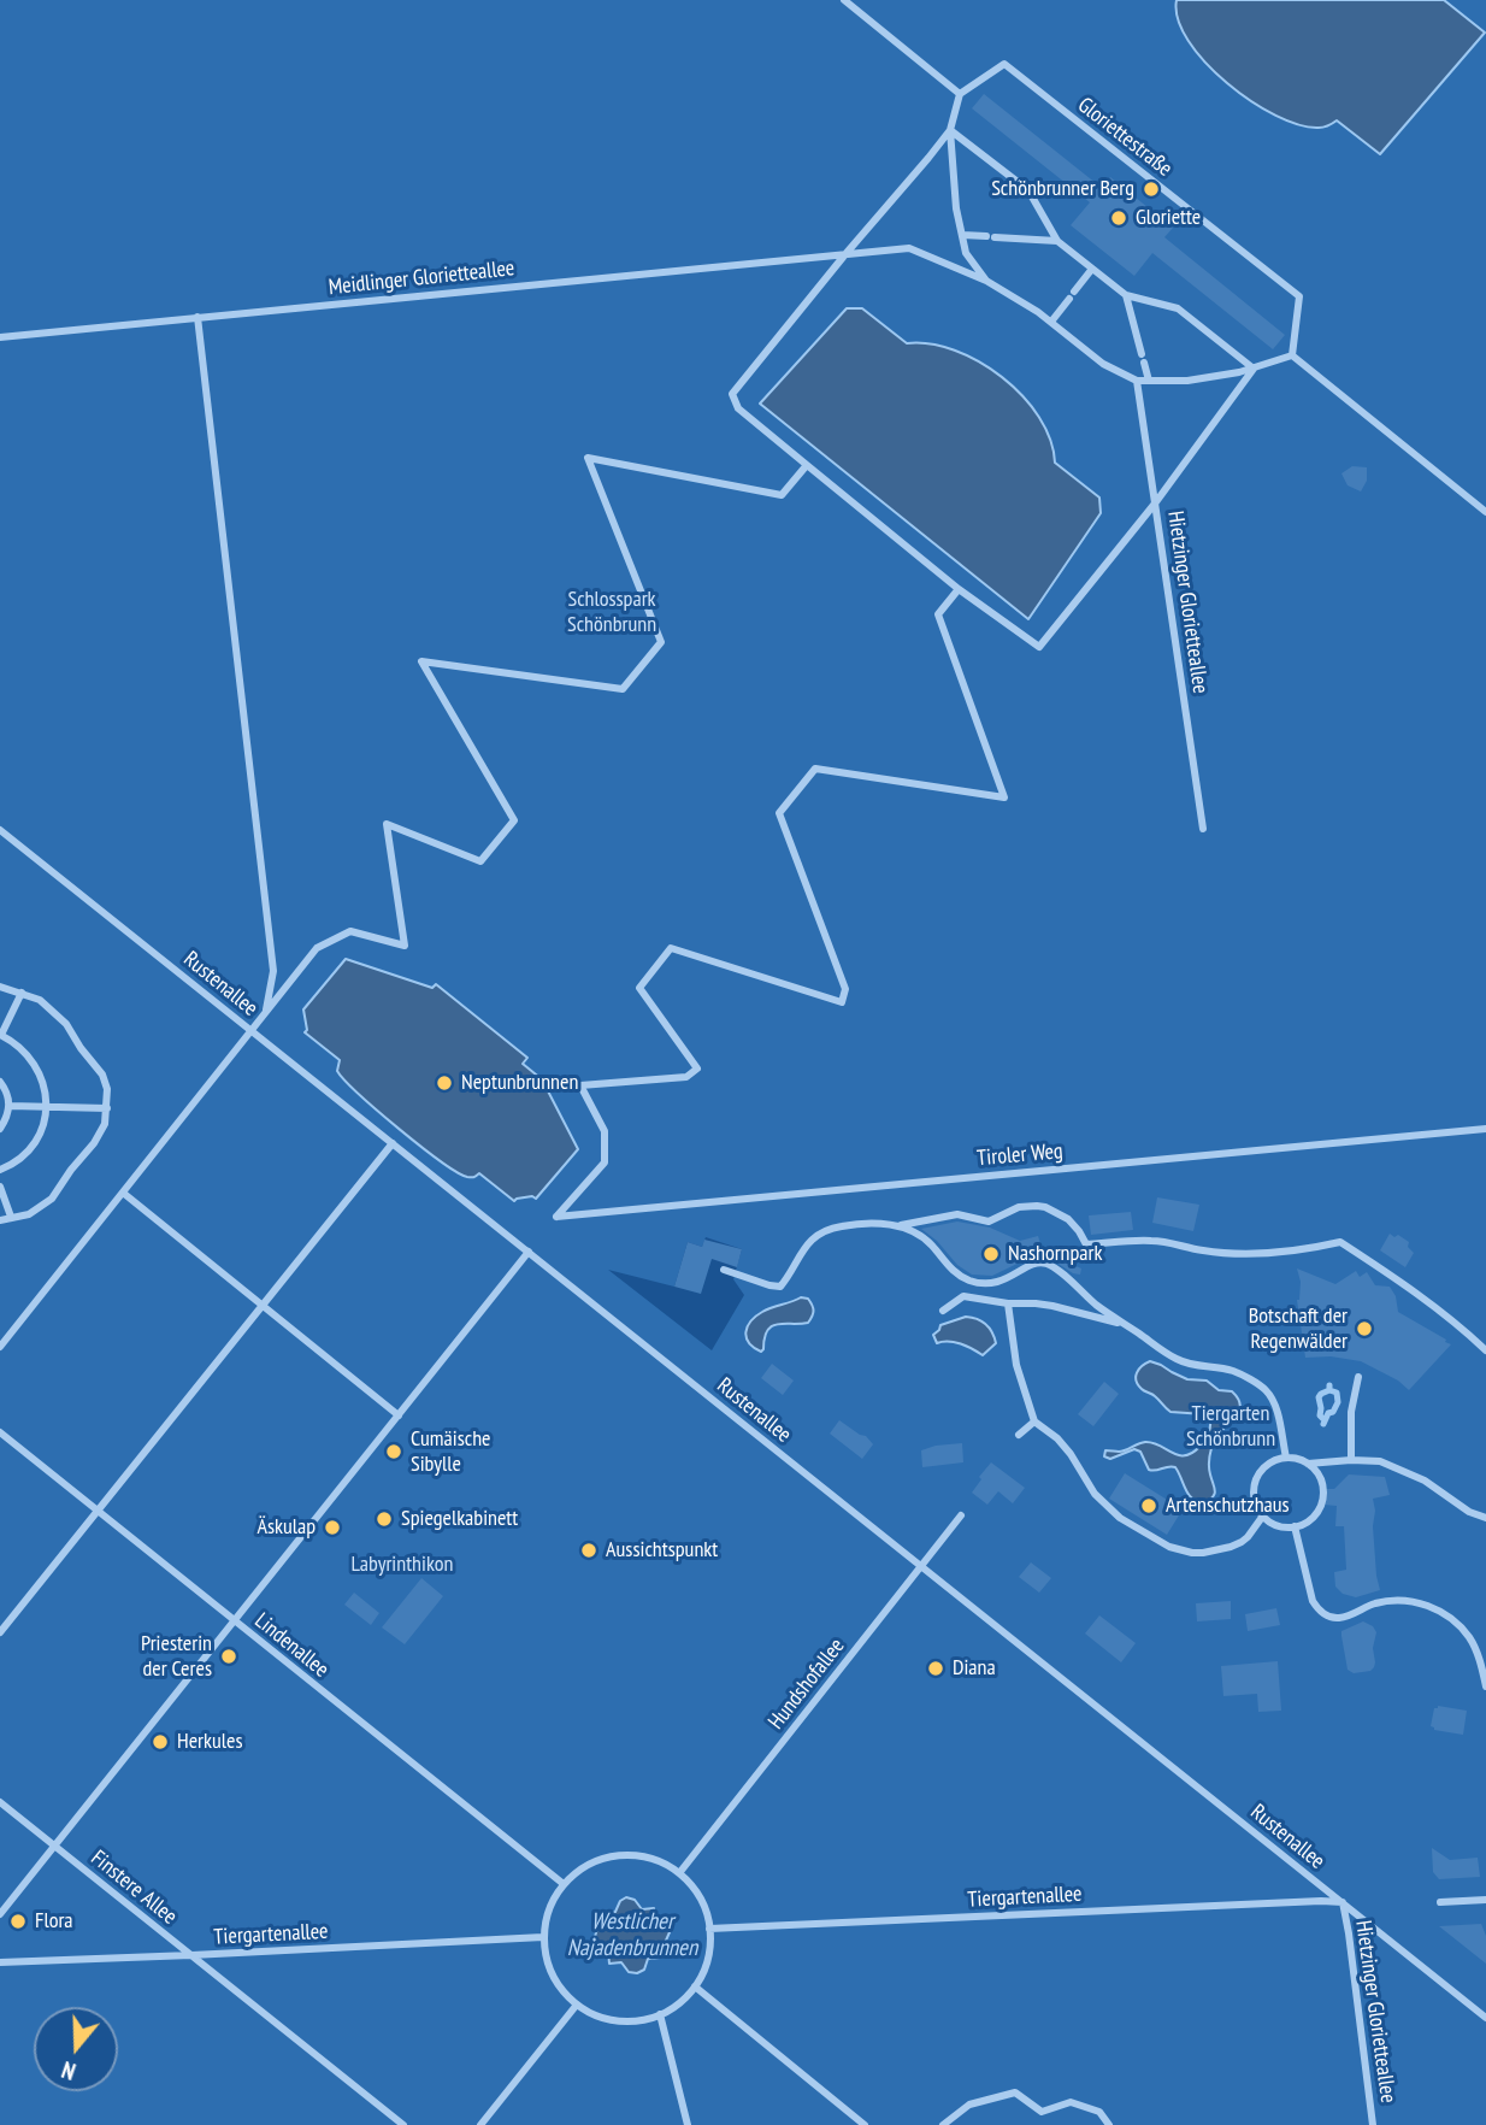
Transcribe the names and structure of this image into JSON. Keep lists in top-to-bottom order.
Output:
{
  "streets": {
    "street": [
      "Gloriettestraße",
      "Meidlinger Glorietteallee",
      "Hietzinger Glorietteallee",
      "Rustenallee",
      "Tiroler Weg",
      "Lindenallee",
      "Hundshofallee",
      "Finstere Allee",
      "Tiergartenallee"
    ]
  },
  "crossings": [
    ["Meidlinger Glorietteallee", "Hietzinger Glorietteallee"],
    ["Hietzinger Glorietteallee", "Rustenallee"],
    ["Hietzinger Glorietteallee", "Tiergartenallee"],
    ["Rustenallee", "Hundshofallee"],
    ["Rustenallee", "Tiergartenallee"],
    ["Lindenallee", "Hundshofallee"],
    ["Lindenallee", "Tiergartenallee"],
    ["Hundshofallee", "Tiergartenallee"],
    ["Finstere Allee", "Tiergartenallee"]
  ],
  "water": ["Westlicher Najadenbrunnen"],
  "parks": ["Schlosspark Schönbrunn", "Tiergarten Schönbrunn", "Labyrinthikon"],
  "places": [
    "Schönbrunner Berg",
    "Gloriette",
    "Neptunbrunnen",
    "Nashornpark",
    "Botschaft der Regenwälder",
    "Cumäische Sibylle",
    "Artenschutzhaus",
    "Spiegelkabinett",
    "Äskulap",
    "Aussichtspunkt",
    "Priesterin der Ceres",
    "Diana",
    "Herkules",
    "Flora"
  ],
  "north": "bottom"
}
